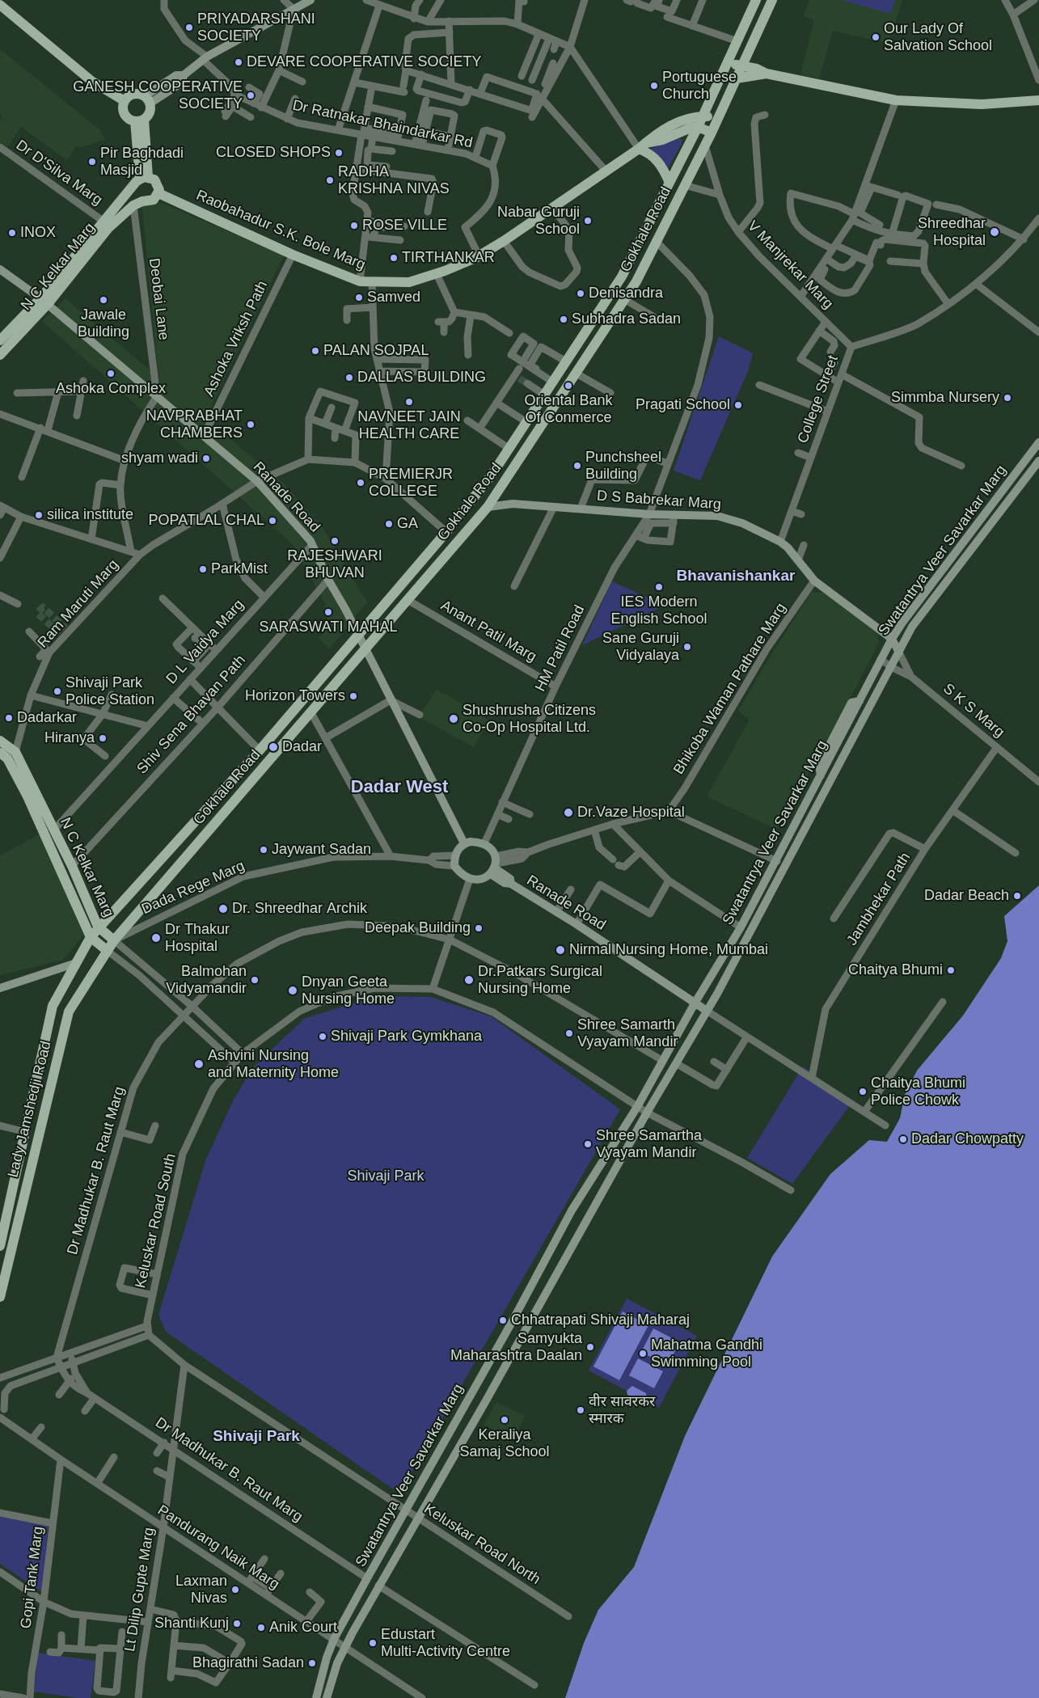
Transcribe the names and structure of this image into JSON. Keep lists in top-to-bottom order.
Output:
{
  "streets": {
    "main road": [
      "Gokhale Road",
      "Raobahadur S.K. Bole Marg",
      "N C Kelkar Marg",
      "Ranade Road",
      "D S Babrekar Marg",
      "Swatantrya Veer Savarkar Marg",
      "Lady Jamshedji Road"
    ],
    "street": [
      "Dr Ratnakar Bhaindarkar Rd",
      "Dr D'Silva Marg",
      "V Manjrekar Marg",
      "Deobai Lane",
      "Ashoka Vriksh Path",
      "College Street",
      "Ram Maruti Marg",
      "Anant Patil Marg",
      "D L Vaidya Marg",
      "HM Patil Road",
      "Bhikoba Waman Pathare Marg",
      "S K S Marg",
      "Shiv Sena Bhavan Path",
      "Dada Rege Marg",
      "Jambhekar Path",
      "Dr Madhukar B. Raut Marg",
      "Keluskar Road South",
      "Keluskar Road North",
      "Pandurang Naik Marg",
      "Gopi Tank Marg",
      "Lt Dilip Gupte Marg"
    ]
  },
  "crossings": [
    ["Dr D'Silva Marg", "N C Kelkar Marg"],
    ["Gokhale Road", "Raobahadur S.K. Bole Marg"],
    ["Gokhale Road", "V Manjrekar Marg"],
    ["Gokhale Road", "N C Kelkar Marg"],
    ["Gokhale Road", "Ranade Road"],
    ["Gokhale Road", "D S Babrekar Marg"],
    ["Gokhale Road", "Anant Patil Marg"],
    ["Gokhale Road", "HM Patil Road"],
    ["Gokhale Road", "Dada Rege Marg"],
    ["Gokhale Road", "Lady Jamshedji Road"],
    ["Raobahadur S.K. Bole Marg", "N C Kelkar Marg"],
    ["Raobahadur S.K. Bole Marg", "Ashoka Vriksh Path"],
    ["V Manjrekar Marg", "College Street"],
    ["N C Kelkar Marg", "Deobai Lane"],
    ["N C Kelkar Marg", "Ranade Road"],
    ["N C Kelkar Marg", "Ram Maruti Marg"],
    ["N C Kelkar Marg", "D L Vaidya Marg"],
    ["N C Kelkar Marg", "Shiv Sena Bhavan Path"],
    ["N C Kelkar Marg", "Dada Rege Marg"],
    ["N C Kelkar Marg", "Lady Jamshedji Road"],
    ["N C Kelkar Marg", "Dr Madhukar B. Raut Marg"],
    ["N C Kelkar Marg", "Keluskar Road South"],
    ["Deobai Lane", "Ranade Road"],
    ["Ashoka Vriksh Path", "Ranade Road"],
    ["College Street", "D S Babrekar Marg"],
    ["Ranade Road", "Swatantrya Veer Savarkar Marg"],
    ["Ranade Road", "Ram Maruti Marg"],
    ["Ranade Road", "D L Vaidya Marg"],
    ["Ranade Road", "HM Patil Road"],
    ["Ranade Road", "Shiv Sena Bhavan Path"],
    ["Ranade Road", "Dada Rege Marg"],
    ["D S Babrekar Marg", "Swatantrya Veer Savarkar Marg"],
    ["D S Babrekar Marg", "HM Patil Road"],
    ["D S Babrekar Marg", "Bhikoba Waman Pathare Marg"],
    ["D S Babrekar Marg", "S K S Marg"],
    ["Swatantrya Veer Savarkar Marg", "S K S Marg"],
    ["Swatantrya Veer Savarkar Marg", "Dr Madhukar B. Raut Marg"],
    ["Swatantrya Veer Savarkar Marg", "Keluskar Road South"],
    ["Swatantrya Veer Savarkar Marg", "Keluskar Road North"],
    ["Swatantrya Veer Savarkar Marg", "Pandurang Naik Marg"],
    ["Anant Patil Marg", "HM Patil Road"],
    ["HM Patil Road", "Dada Rege Marg"],
    ["S K S Marg", "Jambhekar Path"],
    ["Dada Rege Marg", "Lady Jamshedji Road"],
    ["Dr Madhukar B. Raut Marg", "Lt Dilip Gupte Marg"],
    ["Keluskar Road North", "Lt Dilip Gupte Marg"],
    ["Pandurang Naik Marg", "Gopi Tank Marg"],
    ["Pandurang Naik Marg", "Lt Dilip Gupte Marg"]
  ],
  "districts": ["Bhavanishankar", "Dadar West", "Shivaji Park"],
  "parks": ["Shivaji Park"],
  "places": [
    "PRIYADARSHANI SOCIETY",
    "Our Lady Of Salvation School",
    "DEVARE COOPERATIVE SOCIETY",
    "Portuguese Church",
    "GANESH COOPERATIVE SOCIETY",
    "CLOSED SHOPS",
    "Pir Baghdadi Masjid",
    "RADHA KRISHNA NIVAS",
    "Nabar Guruji School",
    "ROSE VILLE",
    "Shreedhar Hospital",
    "INOX",
    "TIRTHANKAR",
    "Denisandra",
    "Samved",
    "Jawale Building",
    "Subhadra Sadan",
    "PALAN SOJPAL",
    "Ashoka Complex",
    "DALLAS BUILDING",
    "Oriental Bank Of Conmerce",
    "Simmba Nursery",
    "NAVNEET JAIN HEALTH CARE",
    "Pragati School",
    "NAVPRABHAT CHAMBERS",
    "shyam wadi",
    "Punchsheel Building",
    "PREMIERJR COLLEGE",
    "silica institute",
    "POPATLAL CHAL",
    "GA",
    "RAJESHWARI BHUVAN",
    "ParkMist",
    "IES Modern English School",
    "SARASWATI MAHAL",
    "Sane Guruji Vidyalaya",
    "Shivaji Park Police Station",
    "Horizon Towers",
    "Dadarkar",
    "Shushrusha Citizens Co-Op Hospital Ltd.",
    "Hiranya",
    "Dadar",
    "Dr.Vaze Hospital",
    "Jaywant Sadan",
    "Dadar Beach",
    "Dr. Shreedhar Archik",
    "Deepak Building",
    "Dr Thakur Hospital",
    "Nirmal Nursing Home, Mumbai",
    "Chaitya Bhumi",
    "Balmohan Vidyamandir",
    "Dr.Patkars Surgical Nursing Home",
    "Dnyan Geeta Nursing Home",
    "Shree Samarth Vyayam Mandir",
    "Shivaji Park Gymkhana",
    "Ashvini Nursing and Maternity Home",
    "Chaitya Bhumi Police Chowk",
    "Dadar Chowpatty",
    "Shree Samartha Vyayam Mandir",
    "Chhatrapati Shivaji Maharaj",
    "Samyukta Maharashtra Daalan",
    "Mahatma Gandhi Swimming Pool",
    "वीर सावरकर स्मारक",
    "Keraliya Samaj School",
    "Laxman Nivas",
    "Shanti Kunj",
    "Anik Court",
    "Edustart Multi-Activity Centre",
    "Bhagirathi Sadan"
  ]
}
